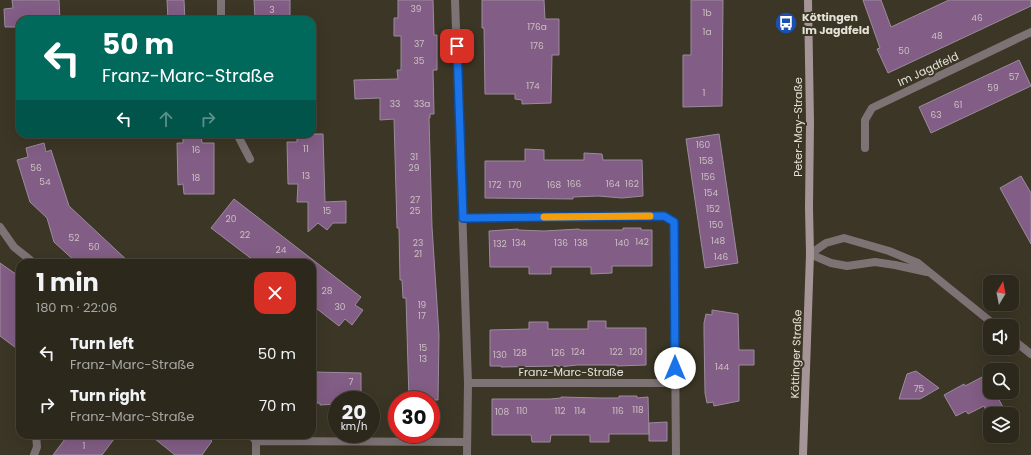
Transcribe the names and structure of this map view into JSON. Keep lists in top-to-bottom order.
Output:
{
  "streets": {
    "main road": ["Peter-May-Straße", "Köttinger Straße"],
    "street": ["Im Jagdfeld", "Franz-Marc-Straße"]
  },
  "crossings": [
    ["Peter-May-Straße", "Köttinger Straße"]
  ],
  "places": {
    "bus stop": ["Köttingen Im Jagdfeld"]
  },
  "house_numbers": [
    "39",
    "3",
    "1b",
    "46",
    "176a",
    "1a",
    "48",
    "37",
    "176",
    "50",
    "35",
    "57",
    "174",
    "59",
    "1",
    "33",
    "33a",
    "61",
    "63",
    "160",
    "11",
    "16",
    "31",
    "158",
    "56",
    "29",
    "13",
    "156",
    "18",
    "54",
    "166",
    "164",
    "162",
    "172",
    "170",
    "168",
    "154",
    "27",
    "152",
    "15",
    "25",
    "20",
    "150",
    "22",
    "52",
    "148",
    "142",
    "23",
    "134",
    "136",
    "138",
    "140",
    "132",
    "50",
    "24",
    "21",
    "146",
    "28",
    "19",
    "30",
    "17",
    "15",
    "124",
    "122",
    "120",
    "128",
    "126",
    "130",
    "13",
    "144",
    "7",
    "75",
    "118",
    "110",
    "112",
    "114",
    "116",
    "108",
    "1"
  ],
  "north": "top",
  "page": {
    "turn": ["50 m", "Franz-Marc-Straße"],
    "heading": ["1 min", "180 m · 22:06"],
    "list": [
      {
        "name": "Turn left",
        "note": "Franz-Marc-Straße",
        "value": "50 m"
      },
      {
        "name": "Turn right",
        "note": "Franz-Marc-Straße",
        "value": "70 m"
      }
    ],
    "speed": "20 km/h",
    "limit": "30"
  }
}
